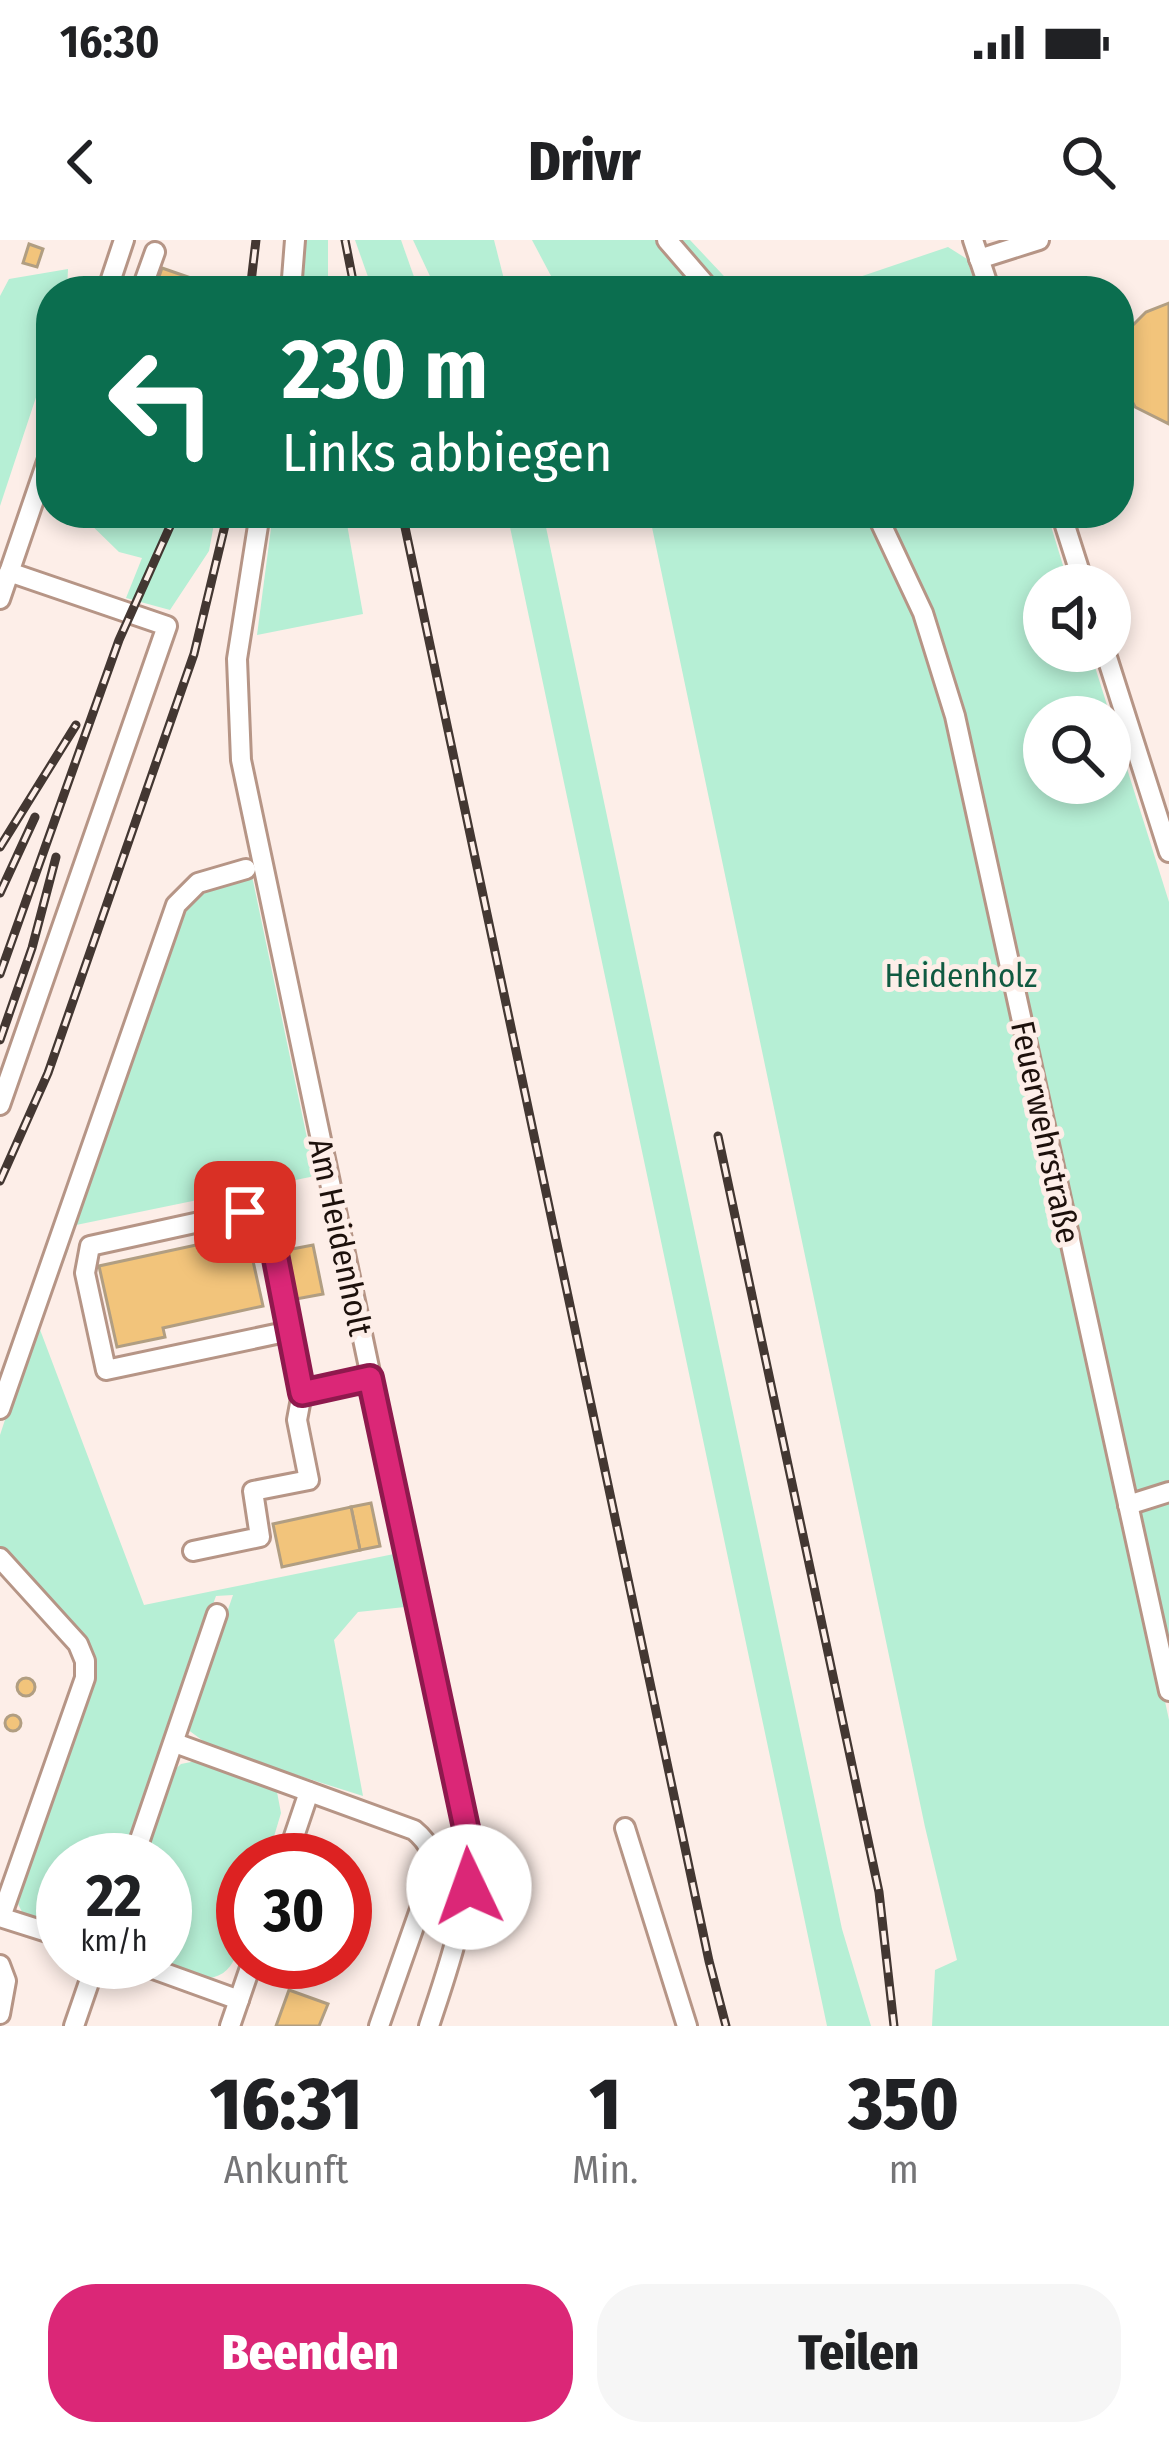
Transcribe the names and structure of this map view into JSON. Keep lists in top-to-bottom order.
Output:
{
  "streets": {
    "street": ["Feuerwehrstraße", "Am Heidenholt"]
  },
  "parks": ["Heidenholz"],
  "page": {
    "status": "16:30",
    "header": "Drivr",
    "turn": ["230 m", "Links abbiegen"],
    "speed": "22 km/h",
    "limit": "30",
    "eta": [
      "16:31",
      "Ankunft",
      "1",
      "Min.",
      "350",
      "m"
    ],
    "buttons": ["Beenden", "Teilen"]
  }
}
